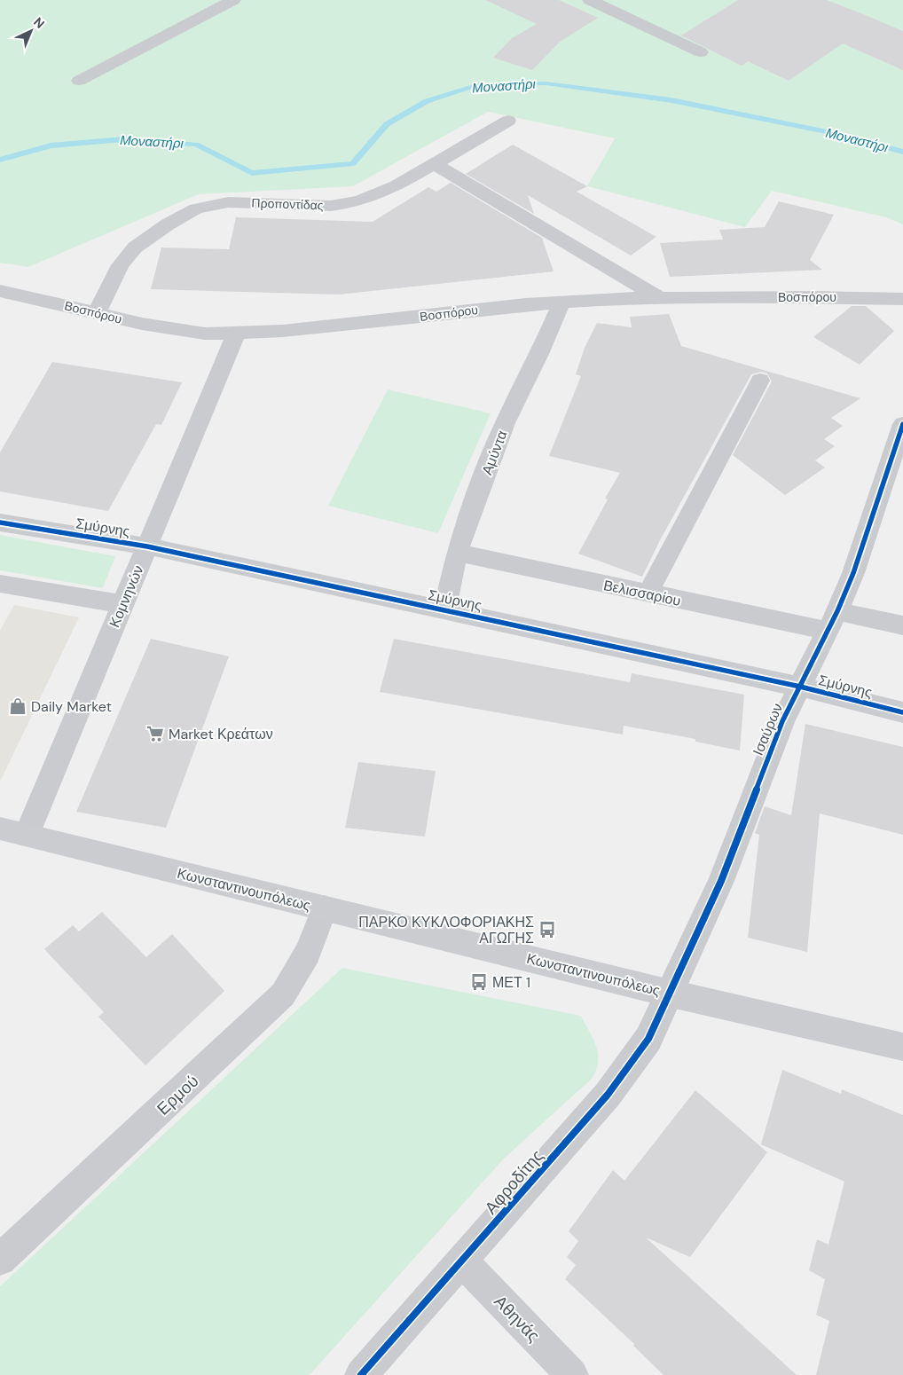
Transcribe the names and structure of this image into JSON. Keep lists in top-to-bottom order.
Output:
{
  "streets": {
    "main road": ["Κωνσταντινουπόλεως"],
    "street": [
      "Προποντίδας",
      "Βοσπόρου",
      "Αμύντα",
      "Σμύρνης",
      "Βελισσαρίου",
      "Κομνηνών",
      "Ισαύρων",
      "Ερμού",
      "Αφροδίτης",
      "Αθηνάς"
    ]
  },
  "crossings": [
    ["Προποντίδας", "Βοσπόρου"],
    ["Βοσπόρου", "Αμύντα"],
    ["Βοσπόρου", "Κομνηνών"],
    ["Αμύντα", "Σμύρνης"],
    ["Αμύντα", "Βελισσαρίου"],
    ["Σμύρνης", "Κομνηνών"],
    ["Σμύρνης", "Ισαύρων"],
    ["Βελισσαρίου", "Ισαύρων"],
    ["Κομνηνών", "Κωνσταντινουπόλεως"],
    ["Ισαύρων", "Κωνσταντινουπόλεως"],
    ["Ισαύρων", "Αφροδίτης"],
    ["Κωνσταντινουπόλεως", "Ερμού"],
    ["Κωνσταντινουπόλεως", "Αφροδίτης"],
    ["Αφροδίτης", "Αθηνάς"]
  ],
  "water": ["Μοναστήρι"],
  "places": {
    "shop": ["Daily Market"],
    "supermarket": ["Market Κρεάτων"],
    "bus stop": ["ΠΑΡΚΟ ΚΥΚΛΟΦΟΡΙΑΚΗΣ ΑΓΩΓΗΣ", "ΜΕΤ 1"]
  },
  "north": "top right"
}
